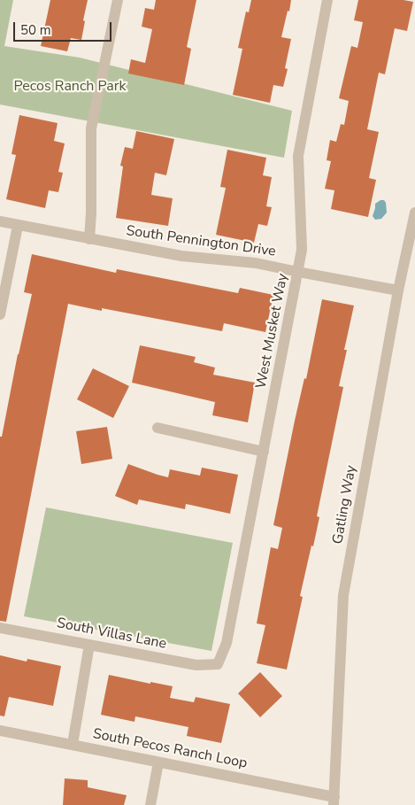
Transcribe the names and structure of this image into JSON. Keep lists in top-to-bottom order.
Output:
{
  "streets": {
    "street": [
      "South Pennington Drive",
      "West Musket Way",
      "Gatling Way",
      "South Villas Lane",
      "South Pecos Ranch Loop"
    ]
  },
  "crossings": [
    ["South Pennington Drive", "West Musket Way"],
    ["South Pennington Drive", "Gatling Way"],
    ["West Musket Way", "South Villas Lane"],
    ["Gatling Way", "South Pecos Ranch Loop"]
  ],
  "parks": ["Pecos Ranch Park"],
  "scale_bar": "50 m"
}
